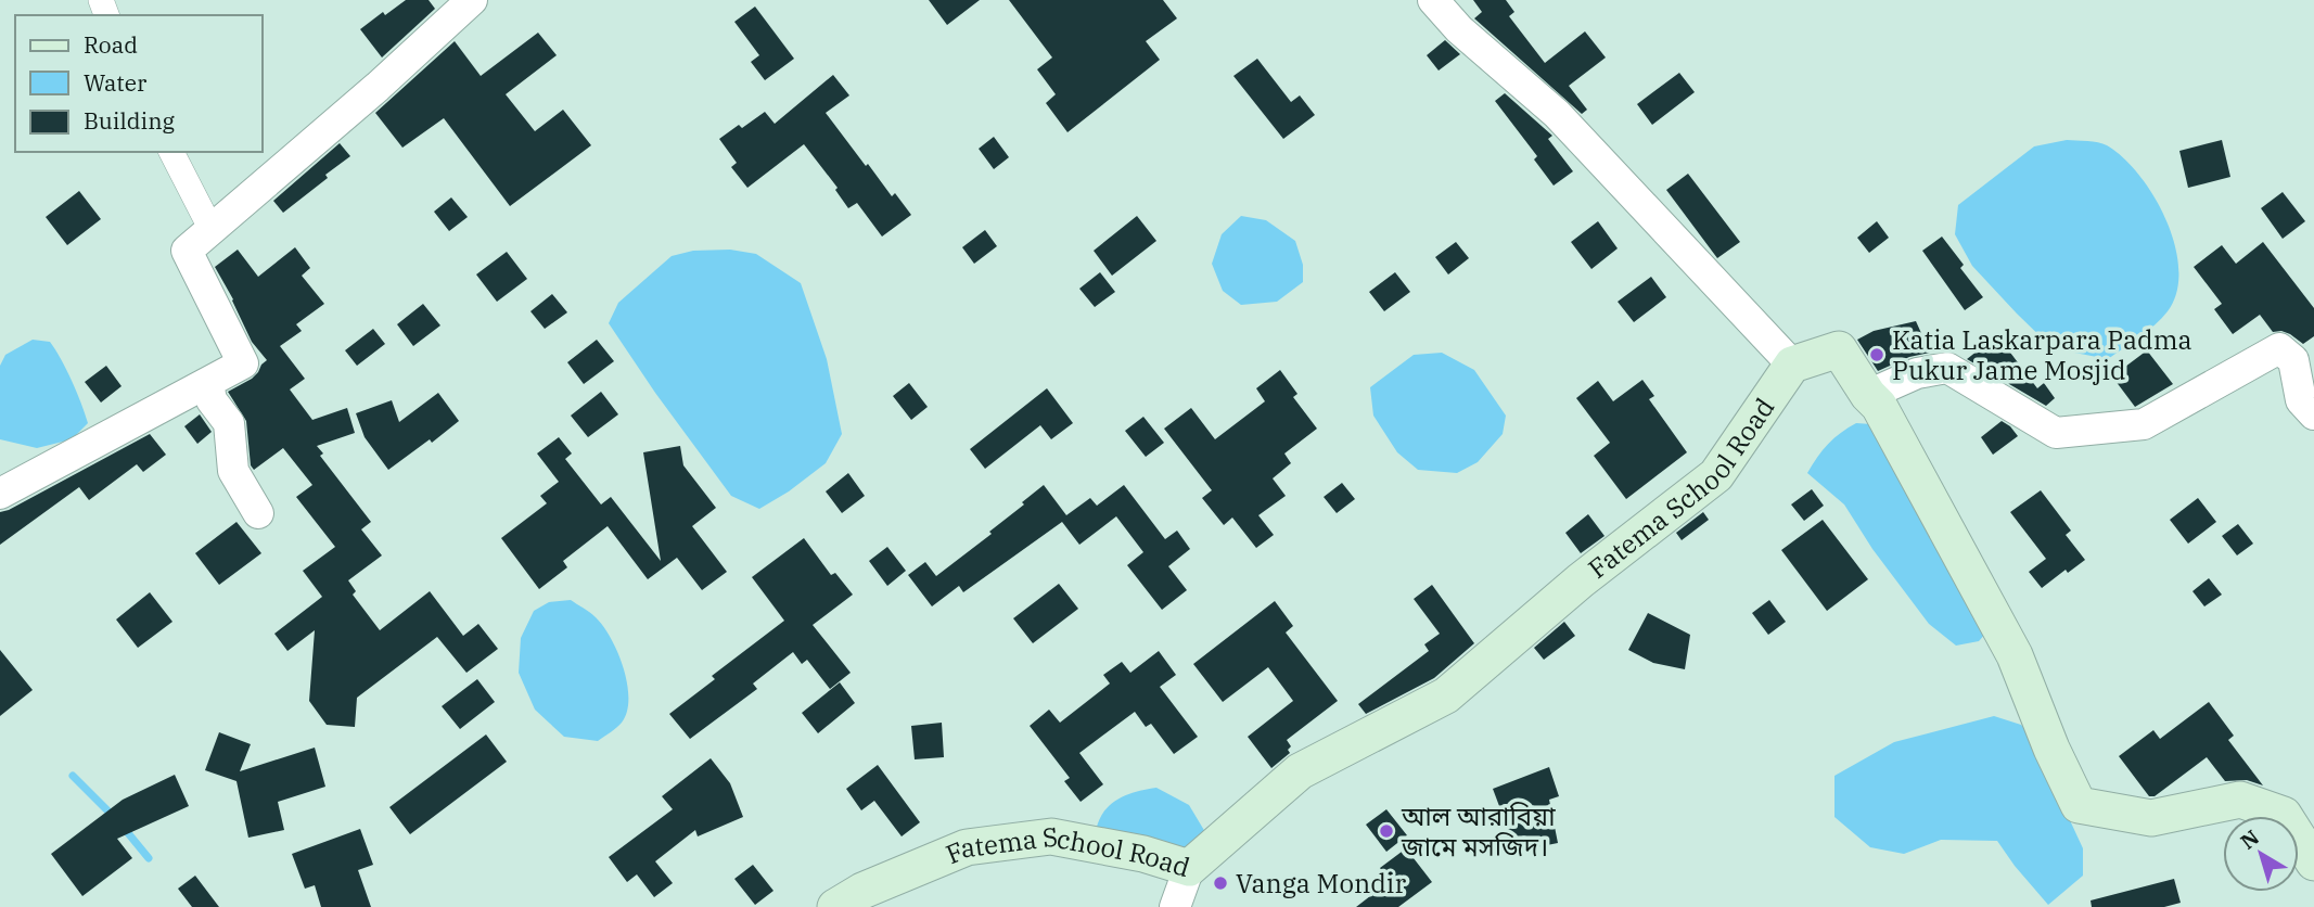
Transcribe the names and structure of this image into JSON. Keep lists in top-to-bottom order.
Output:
{
  "streets": {
    "main road": ["Fatema School Road"]
  },
  "places": ["Katia Laskarpara Padma Pukur Jame Mosjid", "আল আরাবিয়া জামে মসজিদ।", "Vanga Mondir"],
  "legend": ["Road", "Water", "Building"],
  "north": "top left"
}
